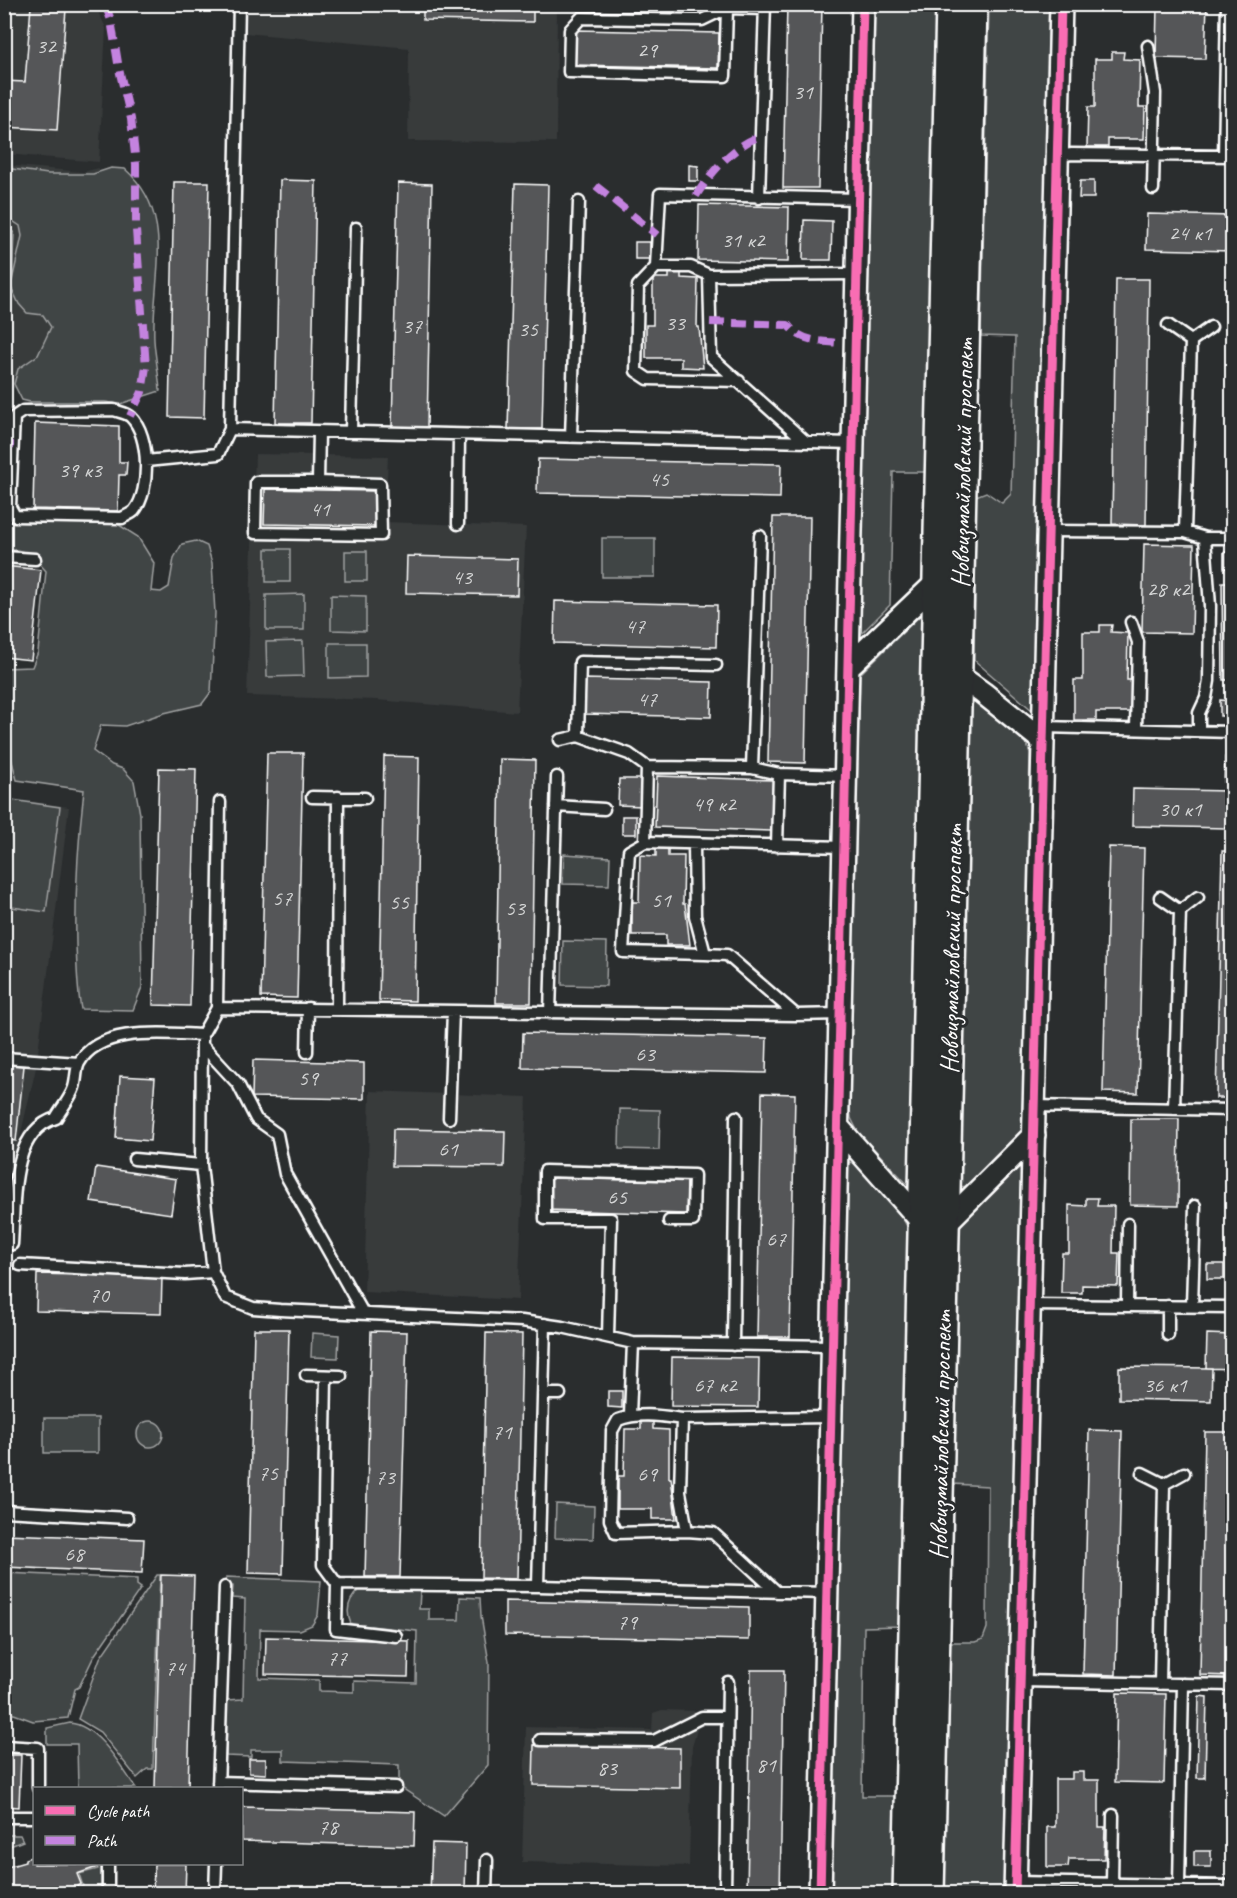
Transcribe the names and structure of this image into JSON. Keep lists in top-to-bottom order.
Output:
{
  "streets": {
    "street": ["Новоизмайловский проспект"]
  },
  "house_numbers": [
    "32",
    "29",
    "31",
    "24 к1",
    "31 к2",
    "33",
    "37",
    "35",
    "39 к3",
    "45",
    "41",
    "43",
    "28 к2",
    "47",
    "47",
    "49 к2",
    "30 к1",
    "57",
    "51",
    "55",
    "53",
    "63",
    "59",
    "61",
    "65",
    "67",
    "70",
    "67 к2",
    "36 к1",
    "71",
    "75",
    "69",
    "73",
    "68",
    "79",
    "77",
    "74",
    "81",
    "83",
    "78"
  ],
  "legend": ["Cycle path", "Path"]
}
